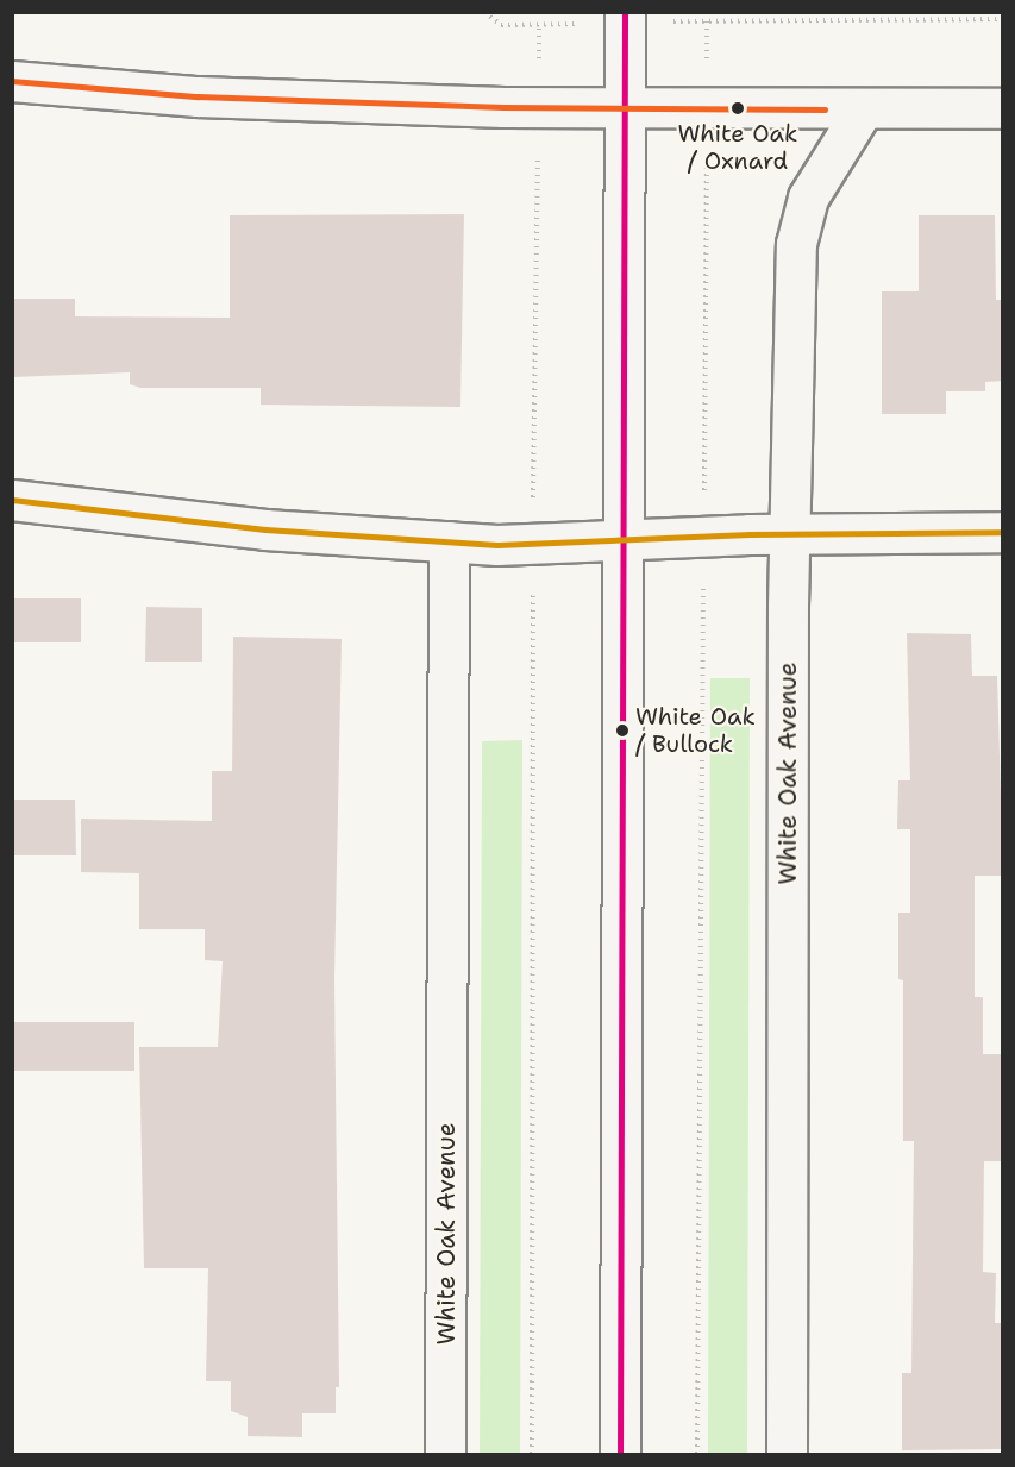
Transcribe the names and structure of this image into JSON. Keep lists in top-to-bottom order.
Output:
{
  "streets": {
    "street": ["White Oak Avenue"]
  },
  "places": ["White Oak / Oxnard", "White Oak / Bullock"]
}
